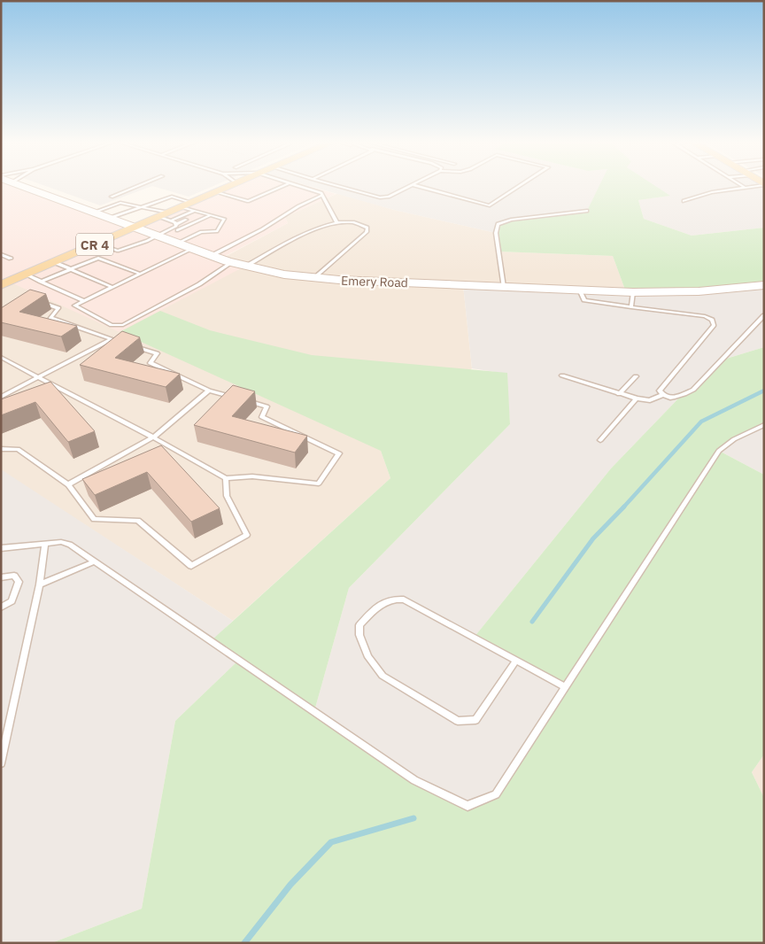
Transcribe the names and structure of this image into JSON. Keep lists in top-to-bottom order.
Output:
{
  "streets": {
    "main road": ["CR 4"],
    "street": ["Emery Road"]
  },
  "crossings": [
    ["CR 4", "Emery Road"]
  ]
}
